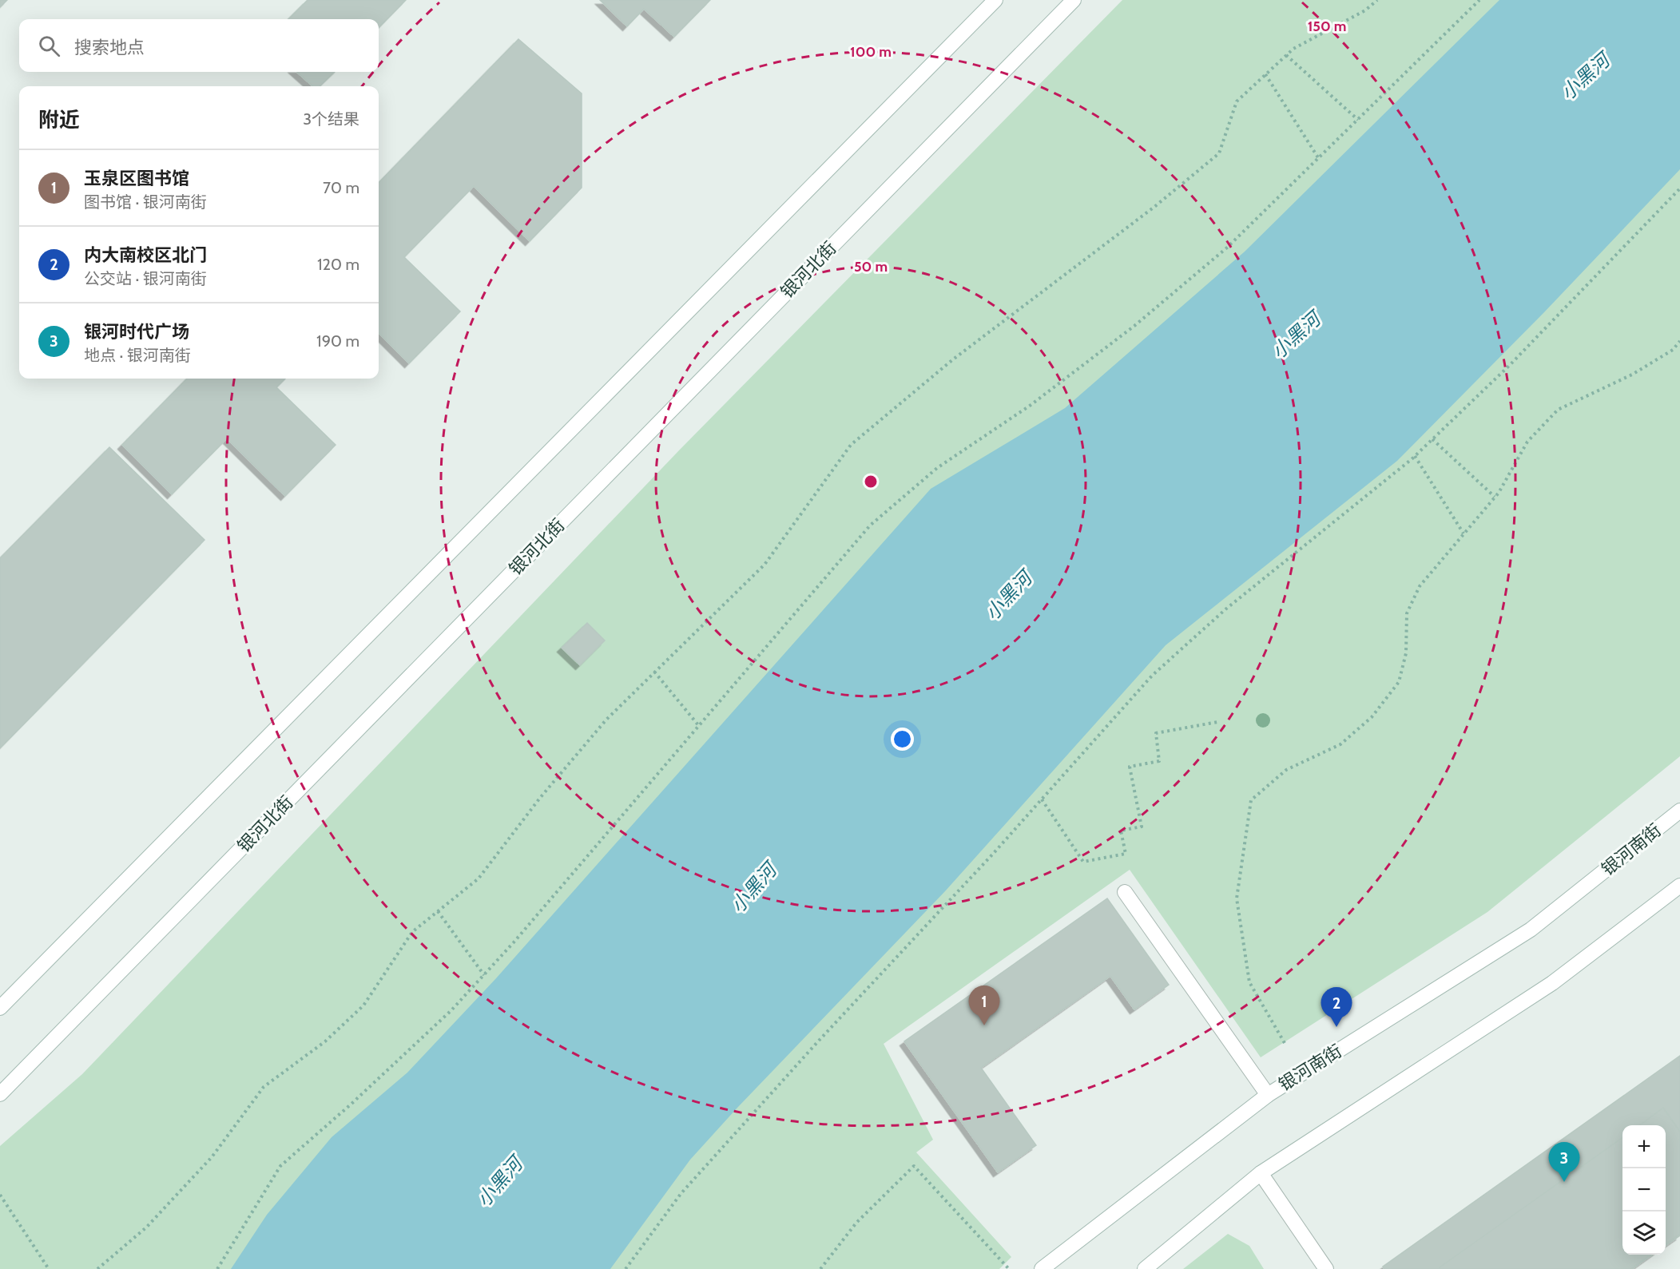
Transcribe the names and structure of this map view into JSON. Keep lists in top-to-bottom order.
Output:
{
  "streets": {
    "main road": ["银河北街", "银河南街"]
  },
  "water": ["小黑河"],
  "page": {
    "search": "搜索地点",
    "heading": ["附近", "3个结果"],
    "list": [
      {
        "mark": "1",
        "name": "玉泉区图书馆",
        "note": "图书馆 · 银河南街",
        "value": "70 m"
      },
      {
        "mark": "2",
        "name": "内大南校区北门",
        "note": "公交站 · 银河南街",
        "value": "120 m"
      },
      {
        "mark": "3",
        "name": "银河时代广场",
        "note": "地点 · 银河南街",
        "value": "190 m"
      }
    ],
    "pins": ["1", "2", "3"],
    "map_buttons": ["+", "−"]
  },
  "rings": ["150 m", "100 m", "50 m"]
}
